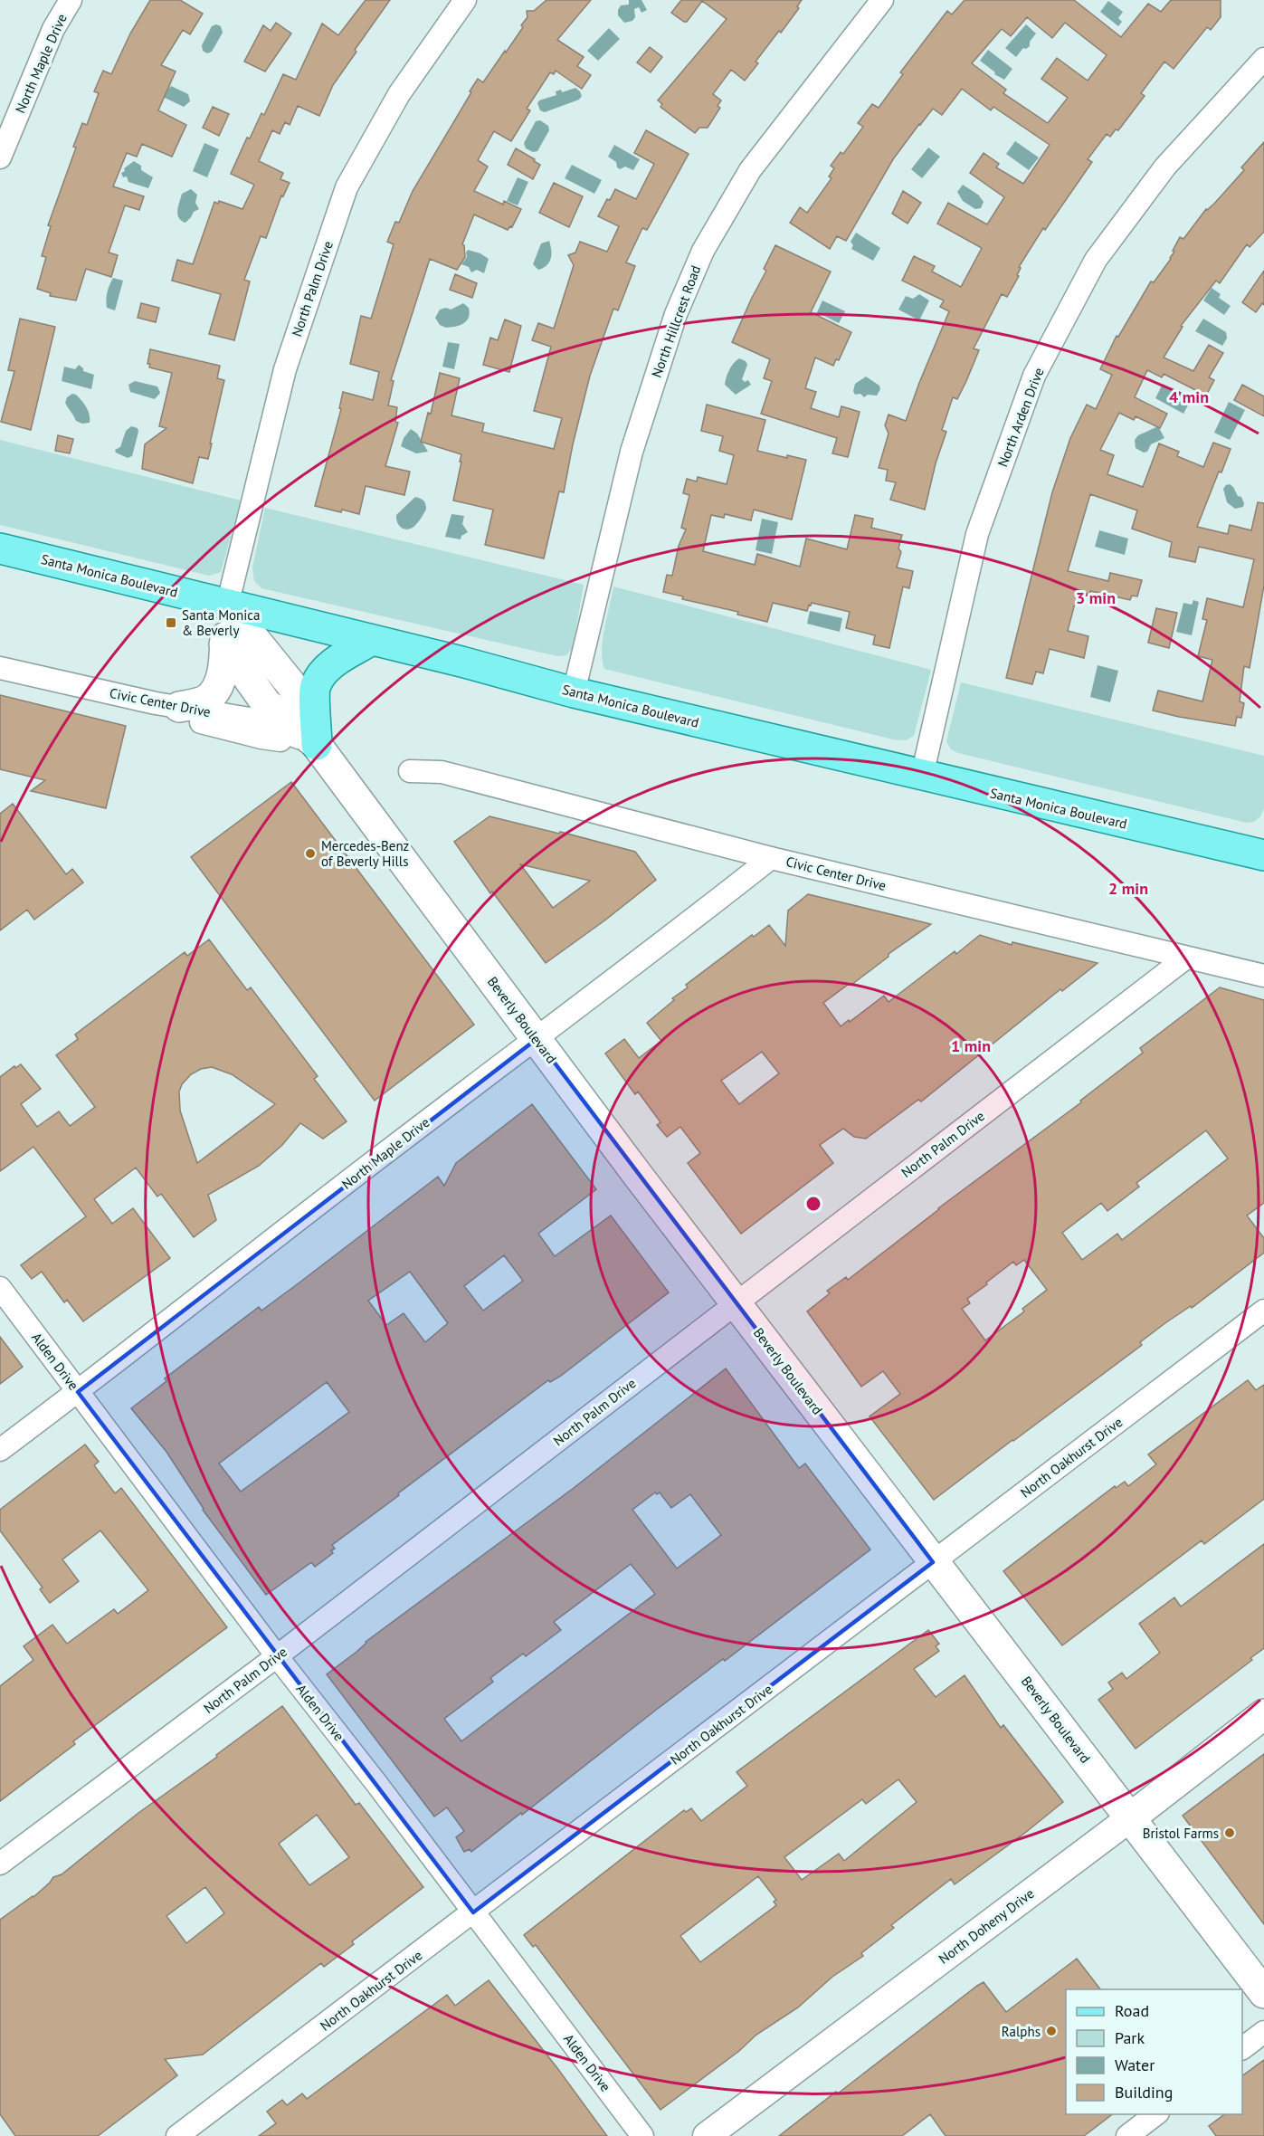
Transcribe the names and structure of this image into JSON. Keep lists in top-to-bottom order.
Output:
{
  "streets": {
    "main road": ["Santa Monica Boulevard", "Beverly Boulevard", "North Doheny Drive"],
    "street": [
      "North Maple Drive",
      "North Palm Drive",
      "North Hillcrest Road",
      "North Arden Drive",
      "Civic Center Drive",
      "Alden Drive",
      "North Oakhurst Drive"
    ]
  },
  "crossings": [
    ["North Maple Drive", "Civic Center Drive"],
    ["North Maple Drive", "Beverly Boulevard"],
    ["North Maple Drive", "Alden Drive"],
    ["North Palm Drive", "Santa Monica Boulevard"],
    ["North Palm Drive", "Civic Center Drive"],
    ["North Palm Drive", "Beverly Boulevard"],
    ["North Palm Drive", "Alden Drive"],
    ["North Hillcrest Road", "Santa Monica Boulevard"],
    ["North Arden Drive", "Santa Monica Boulevard"],
    ["Santa Monica Boulevard", "Beverly Boulevard"],
    ["Beverly Boulevard", "North Oakhurst Drive"],
    ["Beverly Boulevard", "North Doheny Drive"],
    ["Alden Drive", "North Oakhurst Drive"]
  ],
  "places": {
    "transit": ["Santa Monica & Beverly"],
    "other": ["Mercedes-Benz of Beverly Hills", "Bristol Farms", "Ralphs"]
  },
  "legend": [
    "Road",
    "Park",
    "Water",
    "Building"
  ],
  "rings": [
    "4 min",
    "3 min",
    "2 min",
    "1 min"
  ]
}
